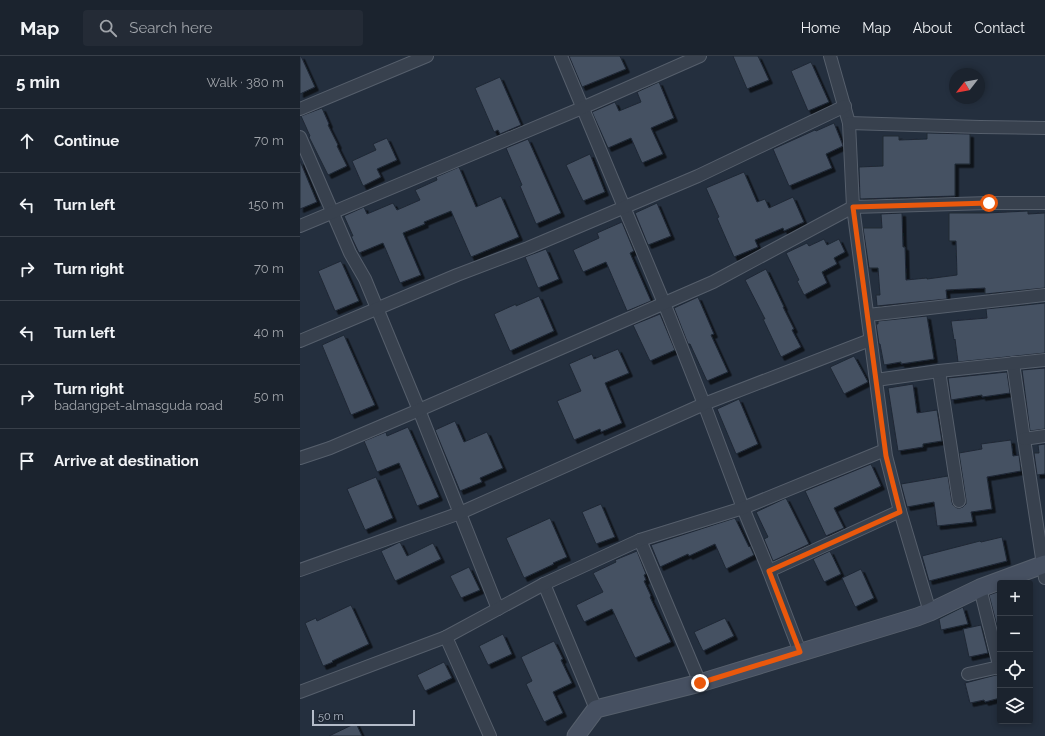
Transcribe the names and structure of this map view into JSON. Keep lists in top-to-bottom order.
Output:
{
  "scale_bar": "50 m",
  "north": "bottom left",
  "page": {
    "header": "Map",
    "search": "Search here",
    "nav": [
      "Home",
      "Map",
      "About",
      "Contact"
    ],
    "heading": ["5 min", "Walk · 380 m"],
    "list": [
      ["Continue", "70 m"],
      ["Turn left", "150 m"],
      ["Turn right", "70 m"],
      ["Turn left", "40 m"],
      ["Turn right", "badangpet-almasguda road", "50 m"],
      "Arrive at destination"
    ],
    "map_buttons": ["+", "−"],
    "scale": "50 m"
  }
}
